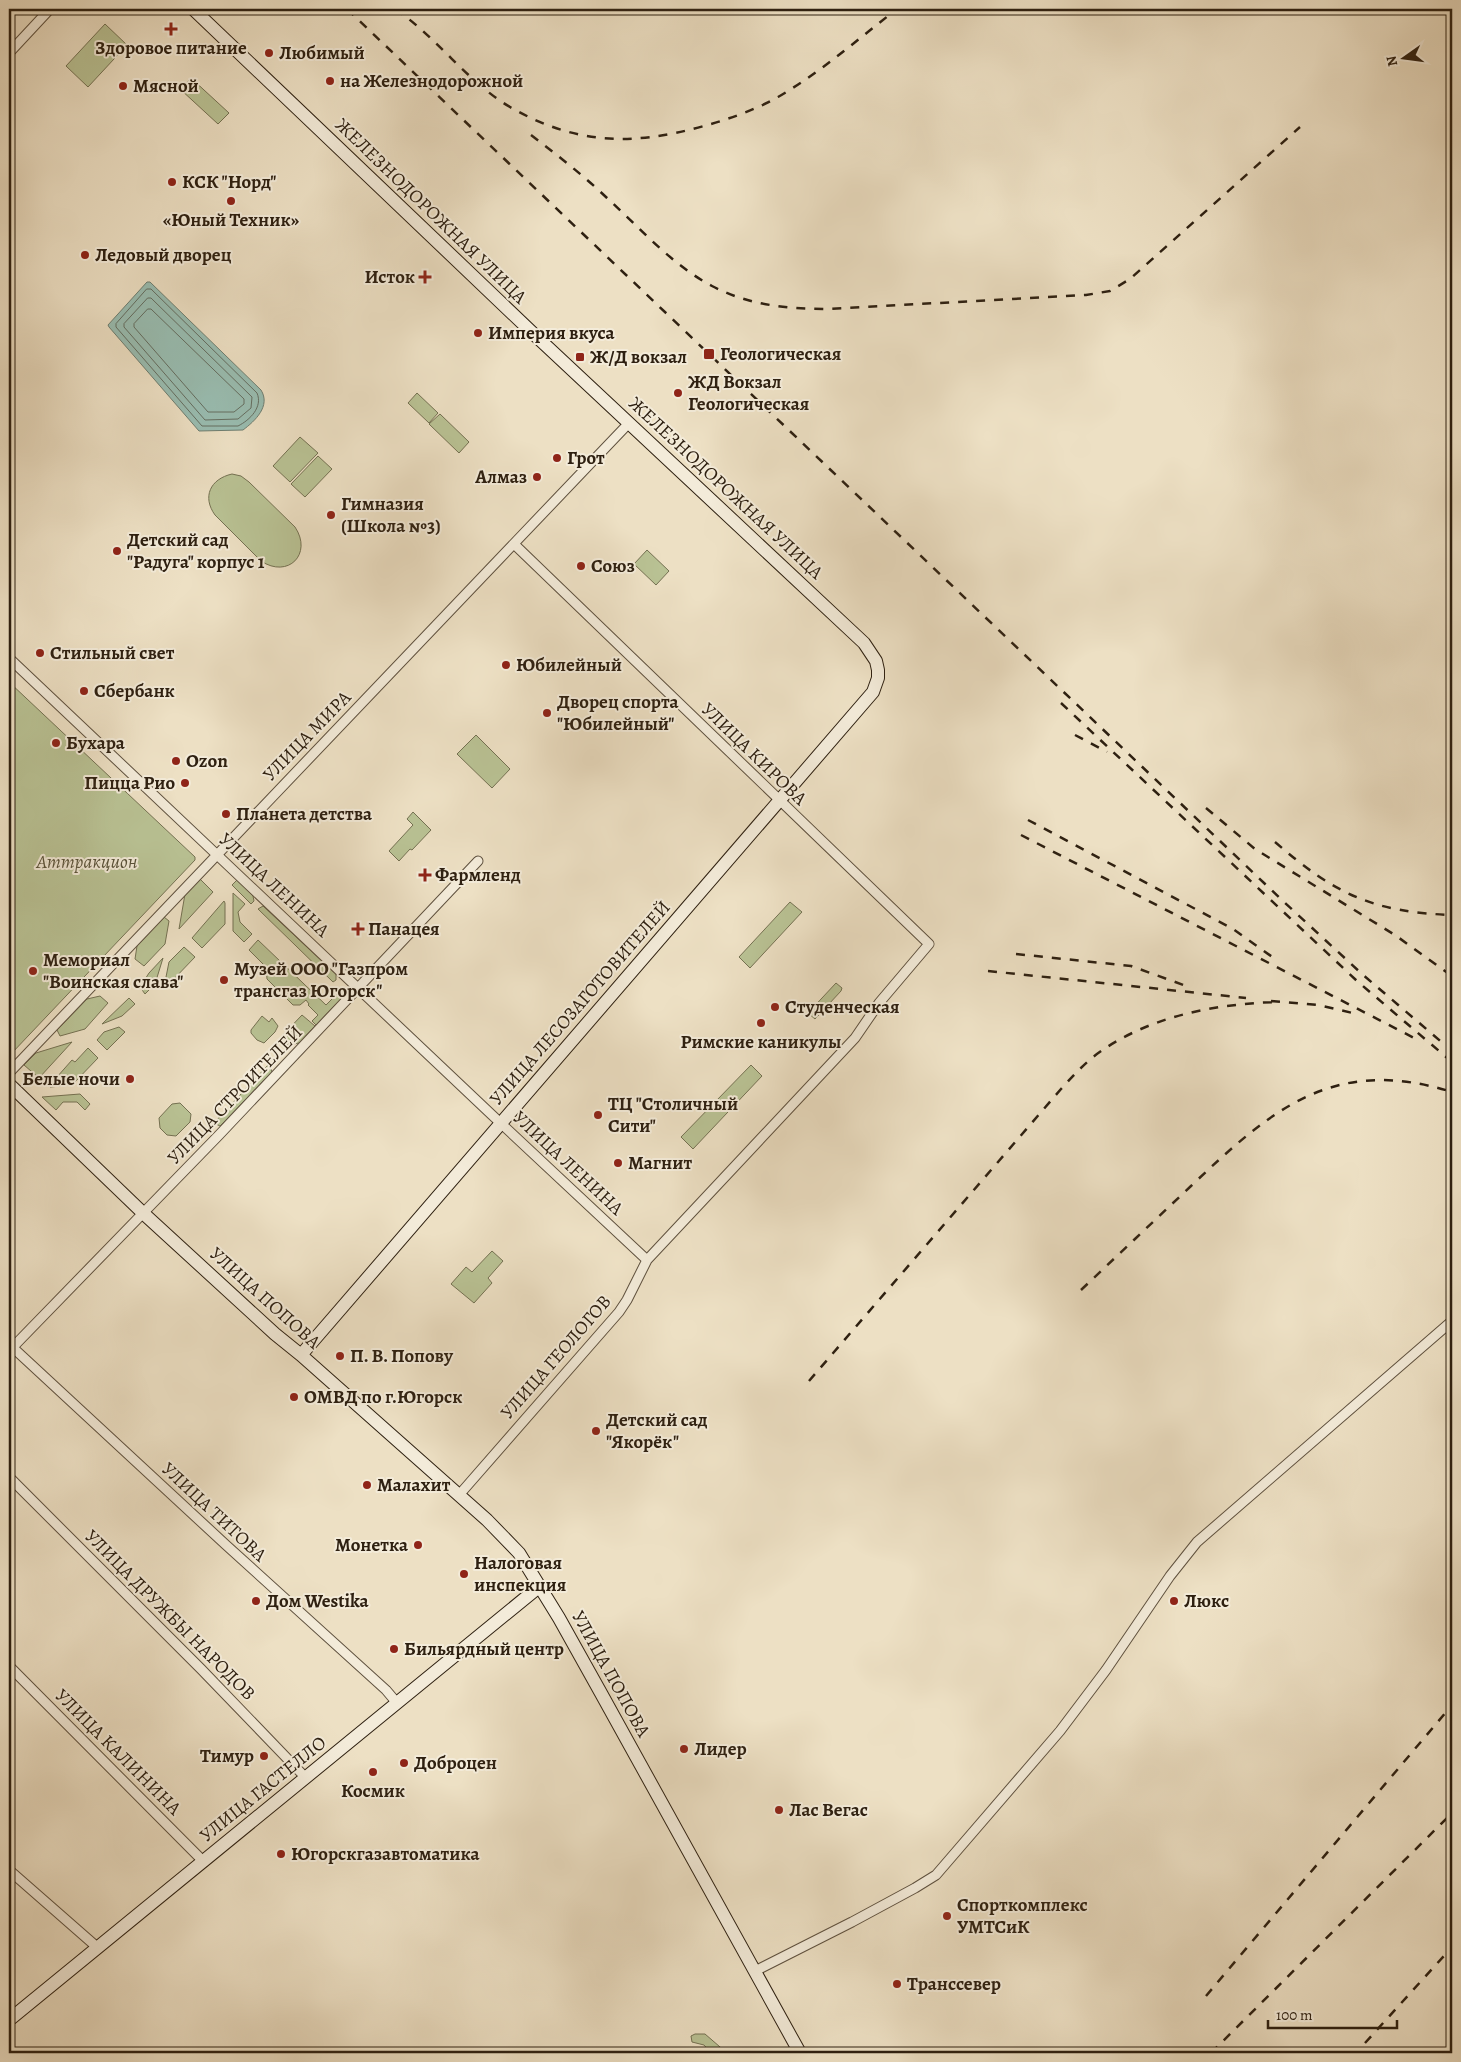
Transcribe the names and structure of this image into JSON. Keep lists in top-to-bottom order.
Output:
{
  "streets": {
    "main road": [
      "ЖЕЛЕЗНОДОРОЖНАЯ УЛИЦА",
      "УЛИЦА ЛЕСОЗАГОТОВИТЕЛЕЙ",
      "УЛИЦА ПОПОВА",
      "УЛИЦА ГАСТЕЛЛО"
    ],
    "street": [
      "УЛИЦА МИРА",
      "УЛИЦА КИРОВА",
      "УЛИЦА ЛЕНИНА",
      "УЛИЦА СТРОИТЕЛЕЙ",
      "УЛИЦА ГЕОЛОГОВ",
      "УЛИЦА ТИТОВА",
      "УЛИЦА ДРУЖБЫ НАРОДОВ",
      "УЛИЦА КАЛИНИНА"
    ]
  },
  "crossings": [
    ["ЖЕЛЕЗНОДОРОЖНАЯ УЛИЦА", "УЛИЦА МИРА"],
    ["ЖЕЛЕЗНОДОРОЖНАЯ УЛИЦА", "УЛИЦА ЛЕСОЗАГОТОВИТЕЛЕЙ"],
    ["УЛИЦА МИРА", "УЛИЦА КИРОВА"],
    ["УЛИЦА МИРА", "УЛИЦА ЛЕНИНА"],
    ["УЛИЦА КИРОВА", "УЛИЦА ЛЕСОЗАГОТОВИТЕЛЕЙ"],
    ["УЛИЦА КИРОВА", "УЛИЦА ГЕОЛОГОВ"],
    ["УЛИЦА ЛЕНИНА", "УЛИЦА ЛЕСОЗАГОТОВИТЕЛЕЙ"],
    ["УЛИЦА ЛЕНИНА", "УЛИЦА СТРОИТЕЛЕЙ"],
    ["УЛИЦА ЛЕНИНА", "УЛИЦА ГЕОЛОГОВ"],
    ["УЛИЦА ЛЕСОЗАГОТОВИТЕЛЕЙ", "УЛИЦА ПОПОВА"],
    ["УЛИЦА СТРОИТЕЛЕЙ", "УЛИЦА ПОПОВА"],
    ["УЛИЦА СТРОИТЕЛЕЙ", "УЛИЦА ТИТОВА"],
    ["УЛИЦА ПОПОВА", "УЛИЦА ГЕОЛОГОВ"],
    ["УЛИЦА ПОПОВА", "УЛИЦА ГАСТЕЛЛО"],
    ["УЛИЦА ТИТОВА", "УЛИЦА ГАСТЕЛЛО"],
    ["УЛИЦА ДРУЖБЫ НАРОДОВ", "УЛИЦА ГАСТЕЛЛО"],
    ["УЛИЦА КАЛИНИНА", "УЛИЦА ГАСТЕЛЛО"]
  ],
  "parks": ["Аттракцион"],
  "places": {
    "health": [
      "Здоровое питание",
      "Исток",
      "Фармленд",
      "Панацея"
    ],
    "other": [
      "Любимый",
      "на Железнодорожной",
      "Мясной",
      "КСК \"Норд\"",
      "«Юный Техник»",
      "Ледовый дворец",
      "Империя вкуса",
      "ЖД Вокзал Геологическая",
      "Грот",
      "Алмаз",
      "Гимназия (Школа №3)",
      "Детский сад \"Радуга\" корпус 1",
      "Союз",
      "Стильный свет",
      "Юбилейный",
      "Сбербанк",
      "Дворец спорта \"Юбилейный\"",
      "Бухара",
      "Ozon",
      "Пицца Рио",
      "Планета детства",
      "Мемориал \"Воинская слава\"",
      "Музей ООО \"Газпром трансгаз Югорск\"",
      "Студенческая",
      "Римские каникулы",
      "Белые ночи",
      "ТЦ \"Столичный Сити\"",
      "Магнит",
      "П. В. Попову",
      "ОМВД по г.Югорск",
      "Детский сад \"Якорёк\"",
      "Малахит",
      "Монетка",
      "Налоговая инспекция",
      "Дом Westika",
      "Люкс",
      "Бильярдный центр",
      "Лидер",
      "Тимур",
      "Доброцен",
      "Космик",
      "Лас Вегас",
      "Югорскгазавтоматика",
      "Спорткомплекс УМТСиК",
      "Транссевер"
    ],
    "transit": ["Геологическая", "Ж/Д вокзал"]
  },
  "scale_bar": "100 m",
  "north": "left"
}
